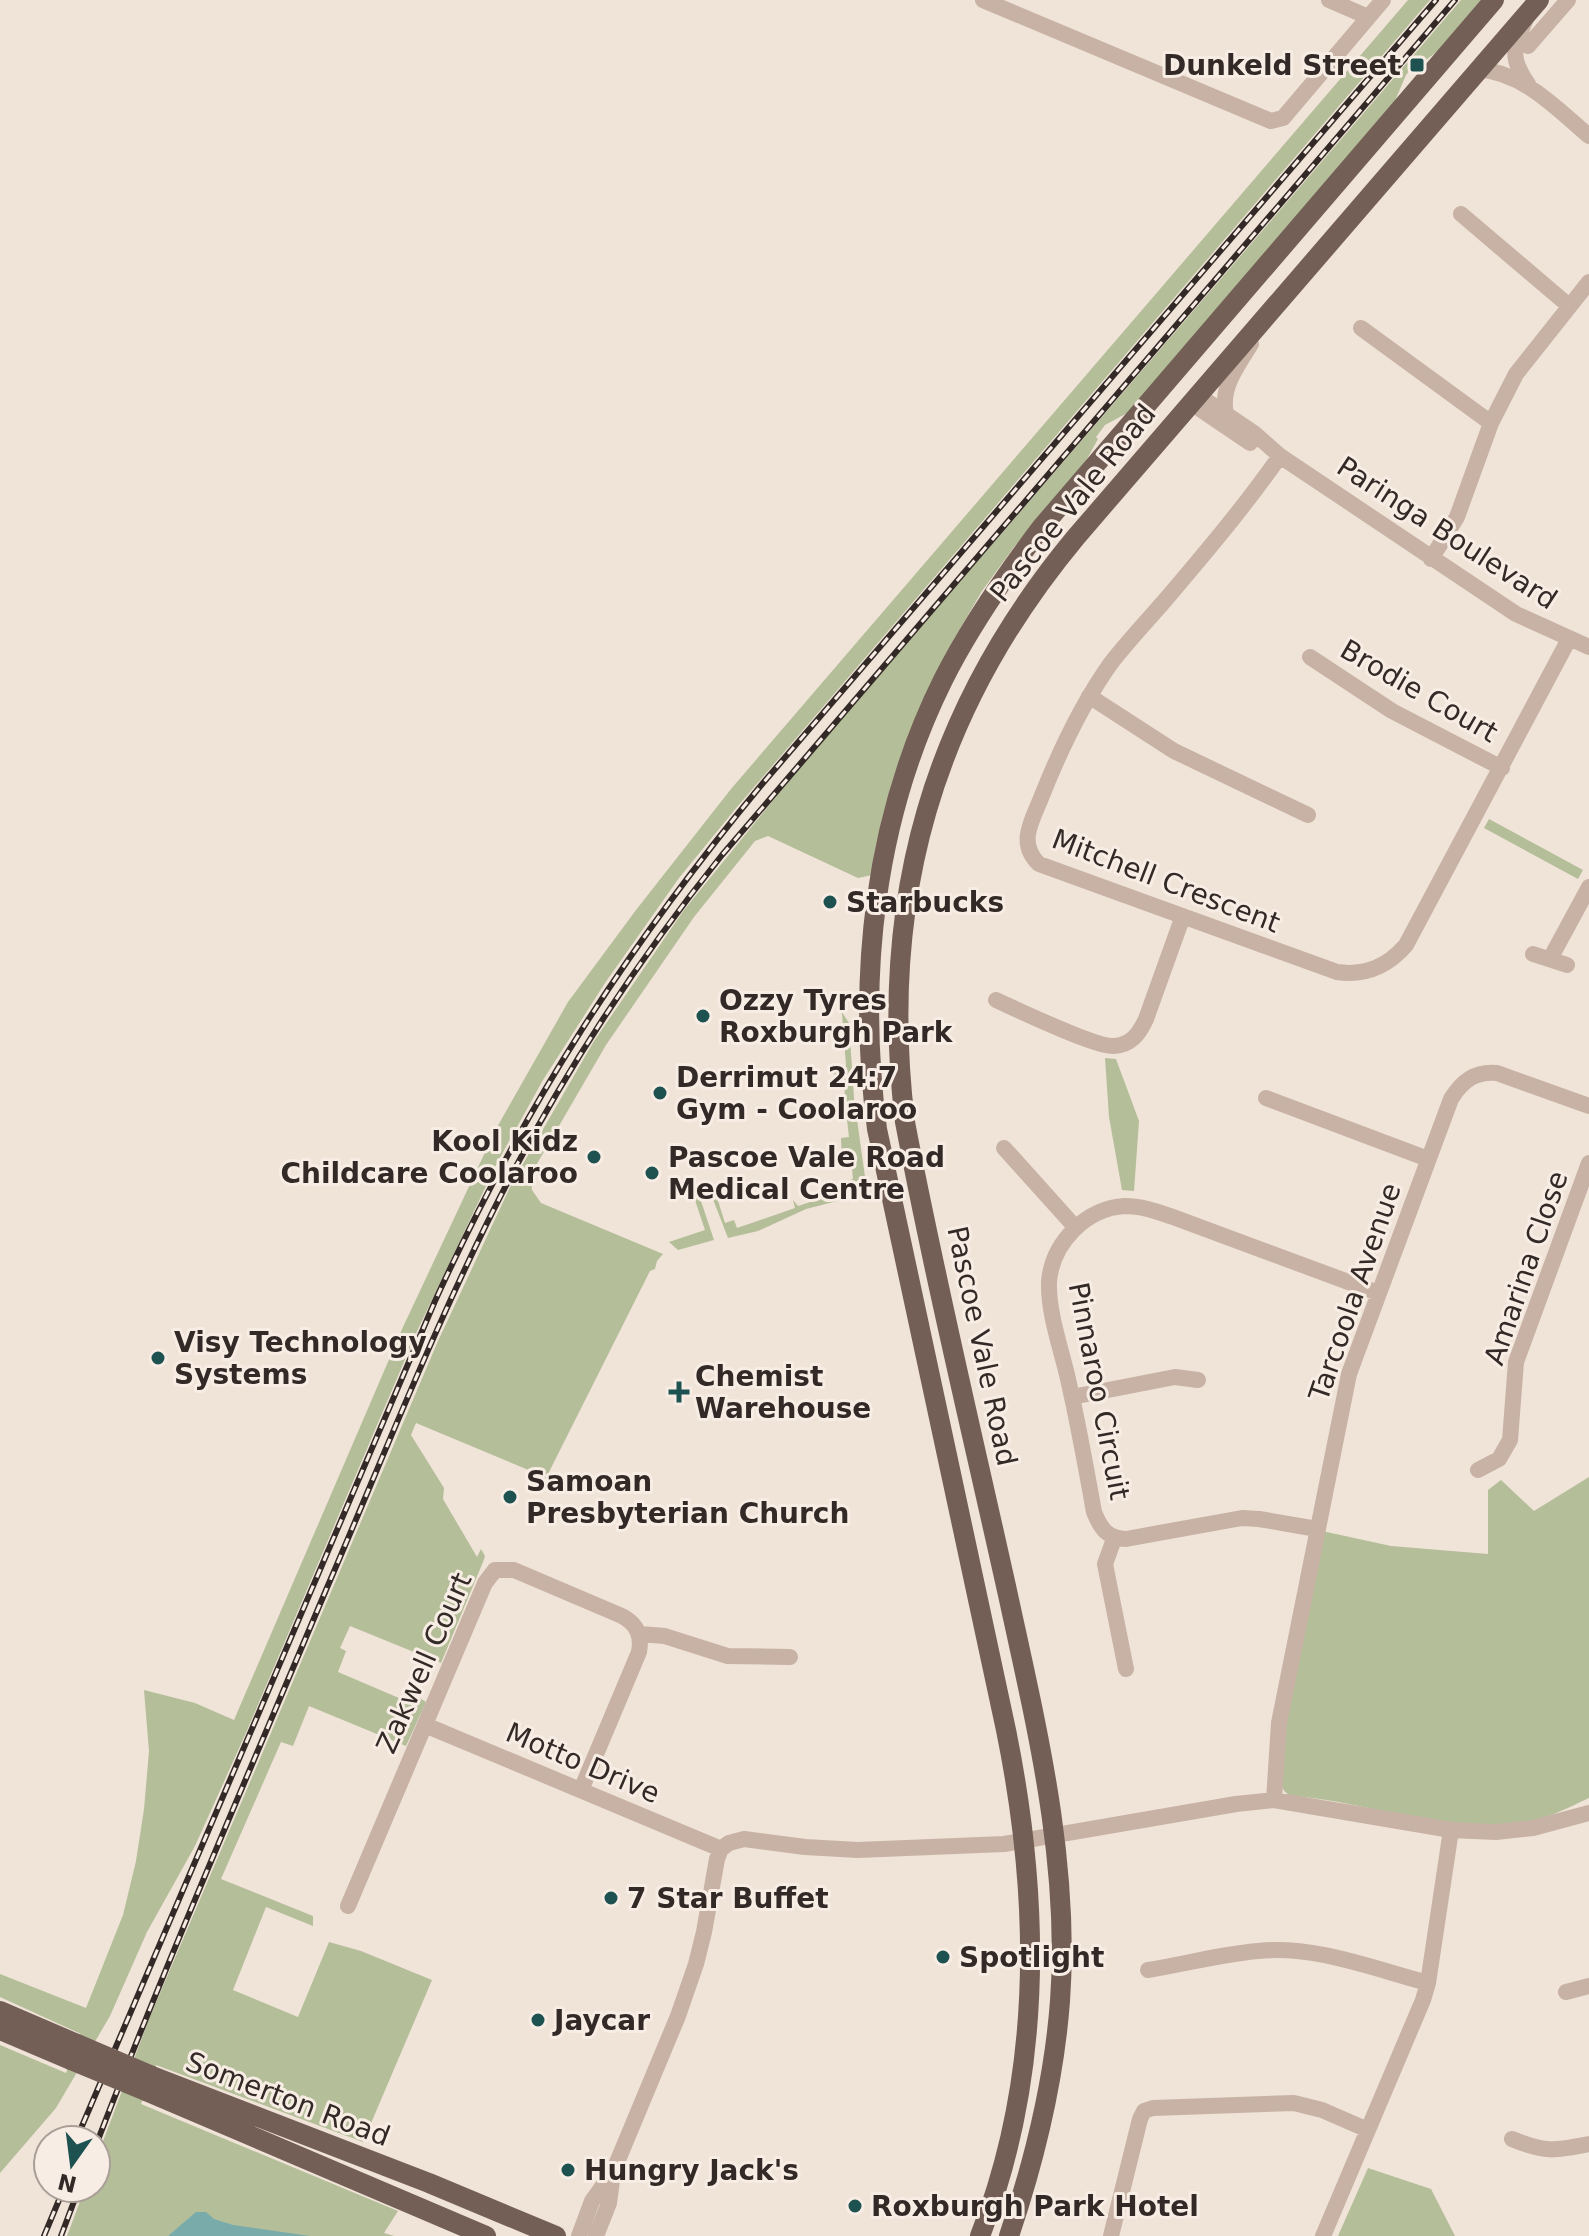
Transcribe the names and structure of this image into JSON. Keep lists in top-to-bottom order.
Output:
{
  "streets": {
    "main road": ["Pascoe Vale Road", "Somerton Road"],
    "street": [
      "Paringa Boulevard",
      "Brodie Court",
      "Mitchell Crescent",
      "Amarina Close",
      "Tarcoola Avenue",
      "Pinnaroo Circuit",
      "Zakwell Court",
      "Motto Drive"
    ]
  },
  "crossings": [
    ["Pascoe Vale Road", "Paringa Boulevard"],
    ["Paringa Boulevard", "Mitchell Crescent"],
    ["Brodie Court", "Mitchell Crescent"],
    ["Tarcoola Avenue", "Pinnaroo Circuit"],
    ["Zakwell Court", "Motto Drive"]
  ],
  "places": {
    "transit": ["Dunkeld Street"],
    "other": [
      "Starbucks",
      "Ozzy Tyres Roxburgh Park",
      "Derrimut 24:7 Gym - Coolaroo",
      "Kool Kidz Childcare Coolaroo",
      "Pascoe Vale Road Medical Centre",
      "Visy Technology Systems",
      "Samoan Presbyterian Church",
      "7 Star Buffet",
      "Spotlight",
      "Jaycar",
      "Hungry Jack's",
      "Roxburgh Park Hotel"
    ],
    "health": ["Chemist Warehouse"]
  },
  "north": "bottom"
}
